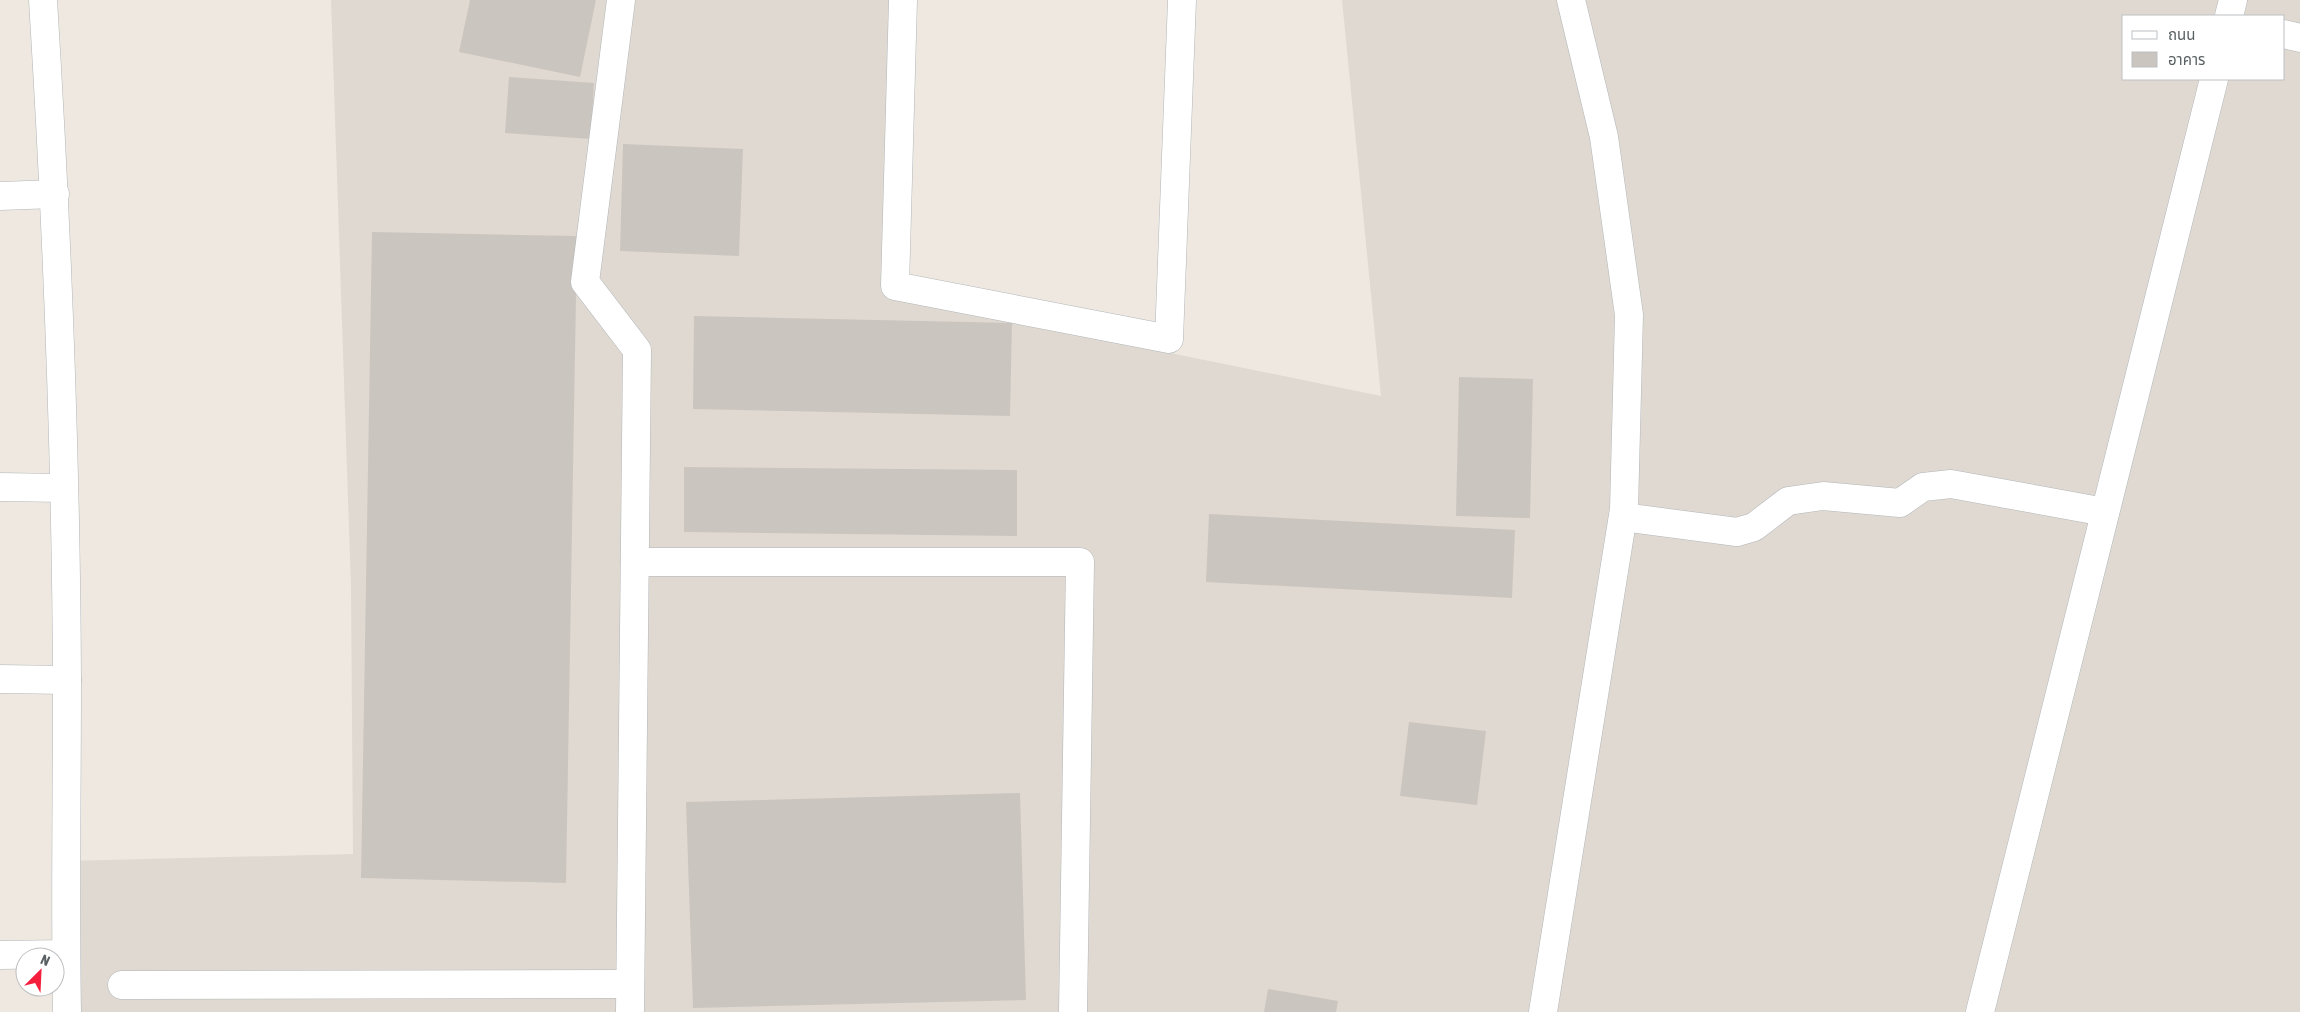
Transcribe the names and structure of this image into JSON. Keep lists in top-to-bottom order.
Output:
{
  "legend": ["ถนน", "อาคาร"],
  "north": "top right"
}
